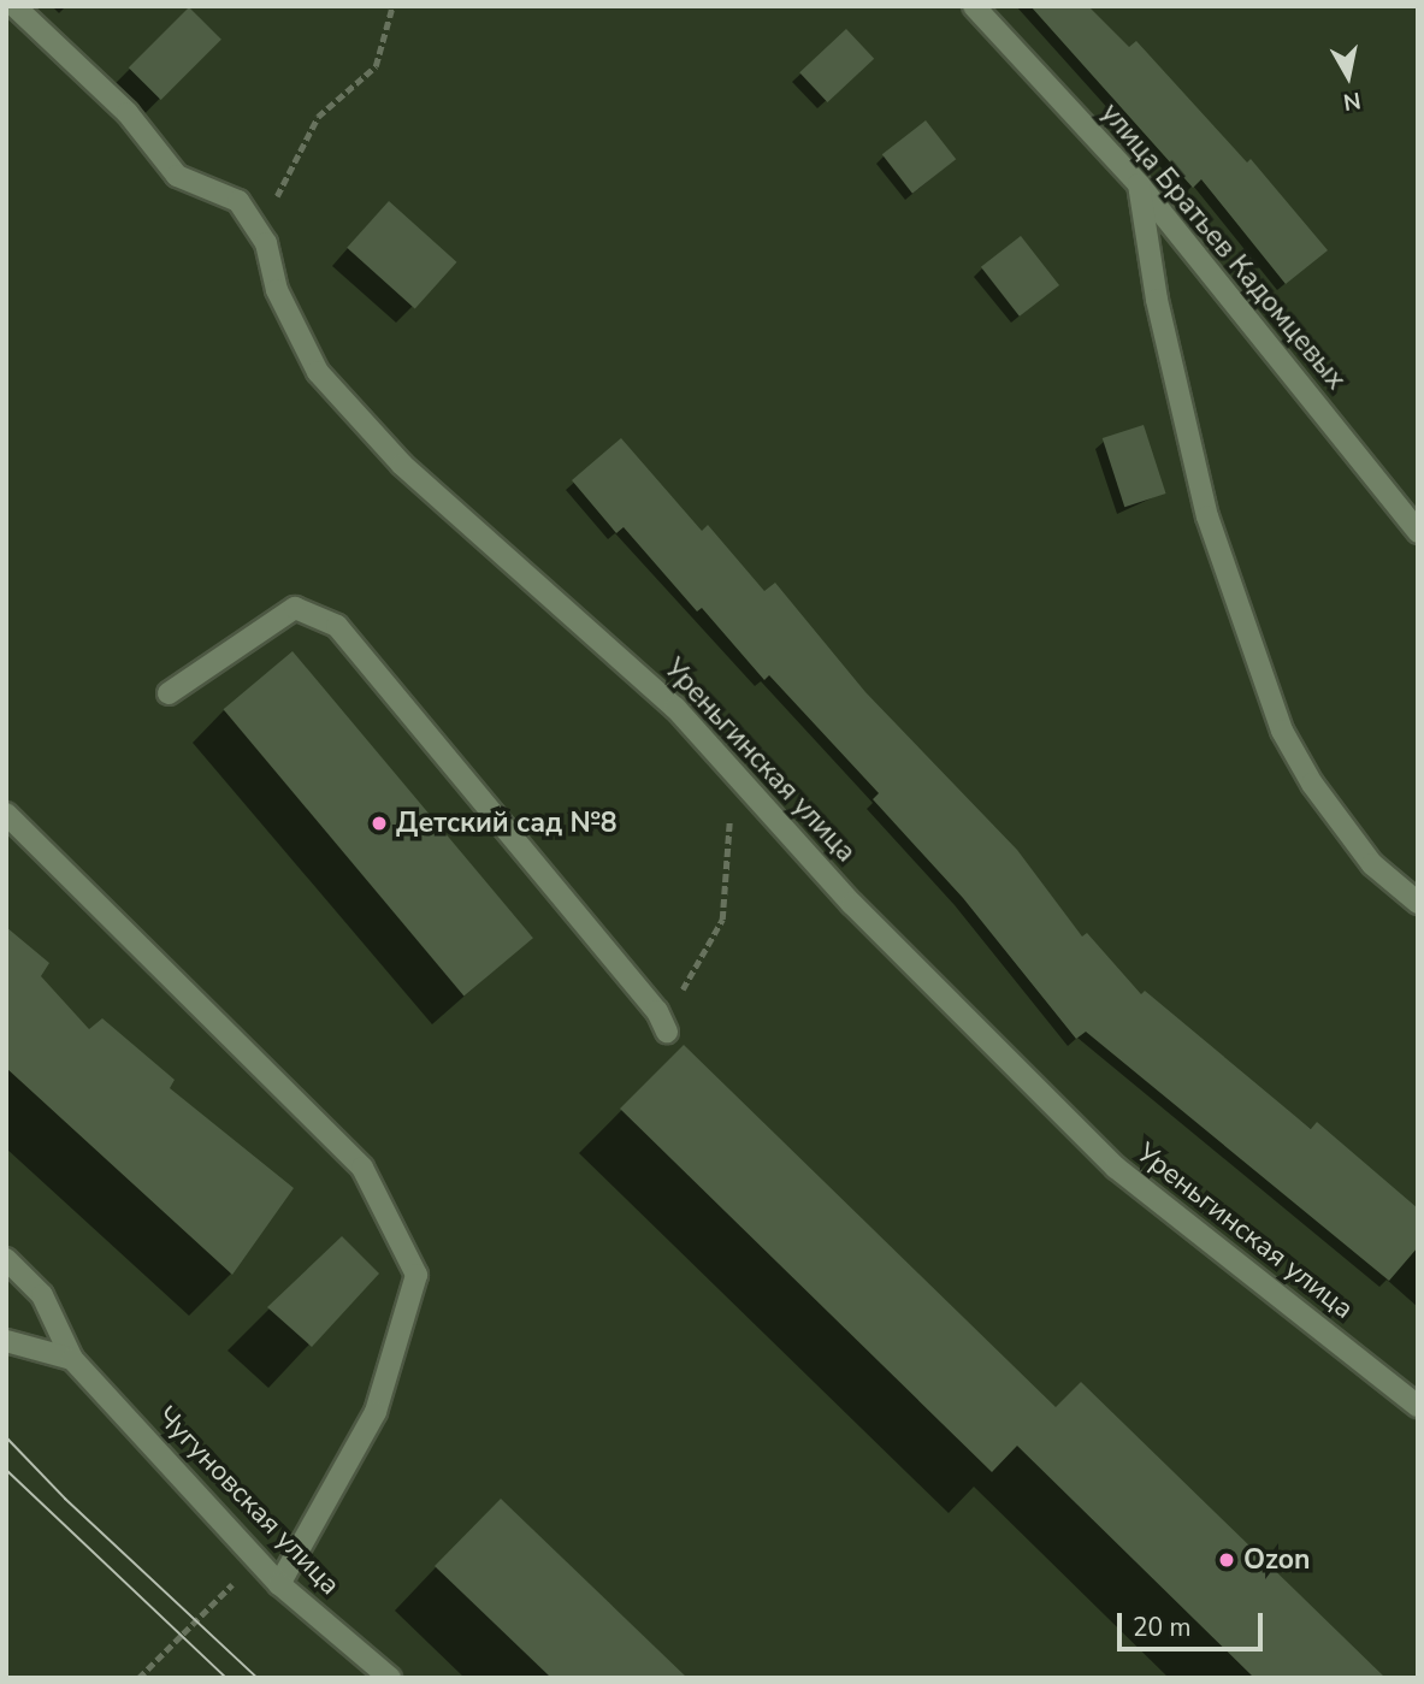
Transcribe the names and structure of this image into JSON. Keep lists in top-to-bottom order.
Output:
{
  "streets": {
    "street": ["улица Братьев Кадомцевых", "Уреньгинская улица", "Чугуновская улица"]
  },
  "places": ["Детский сад №8", "Ozon"],
  "scale_bar": "20 m",
  "north": "bottom"
}
